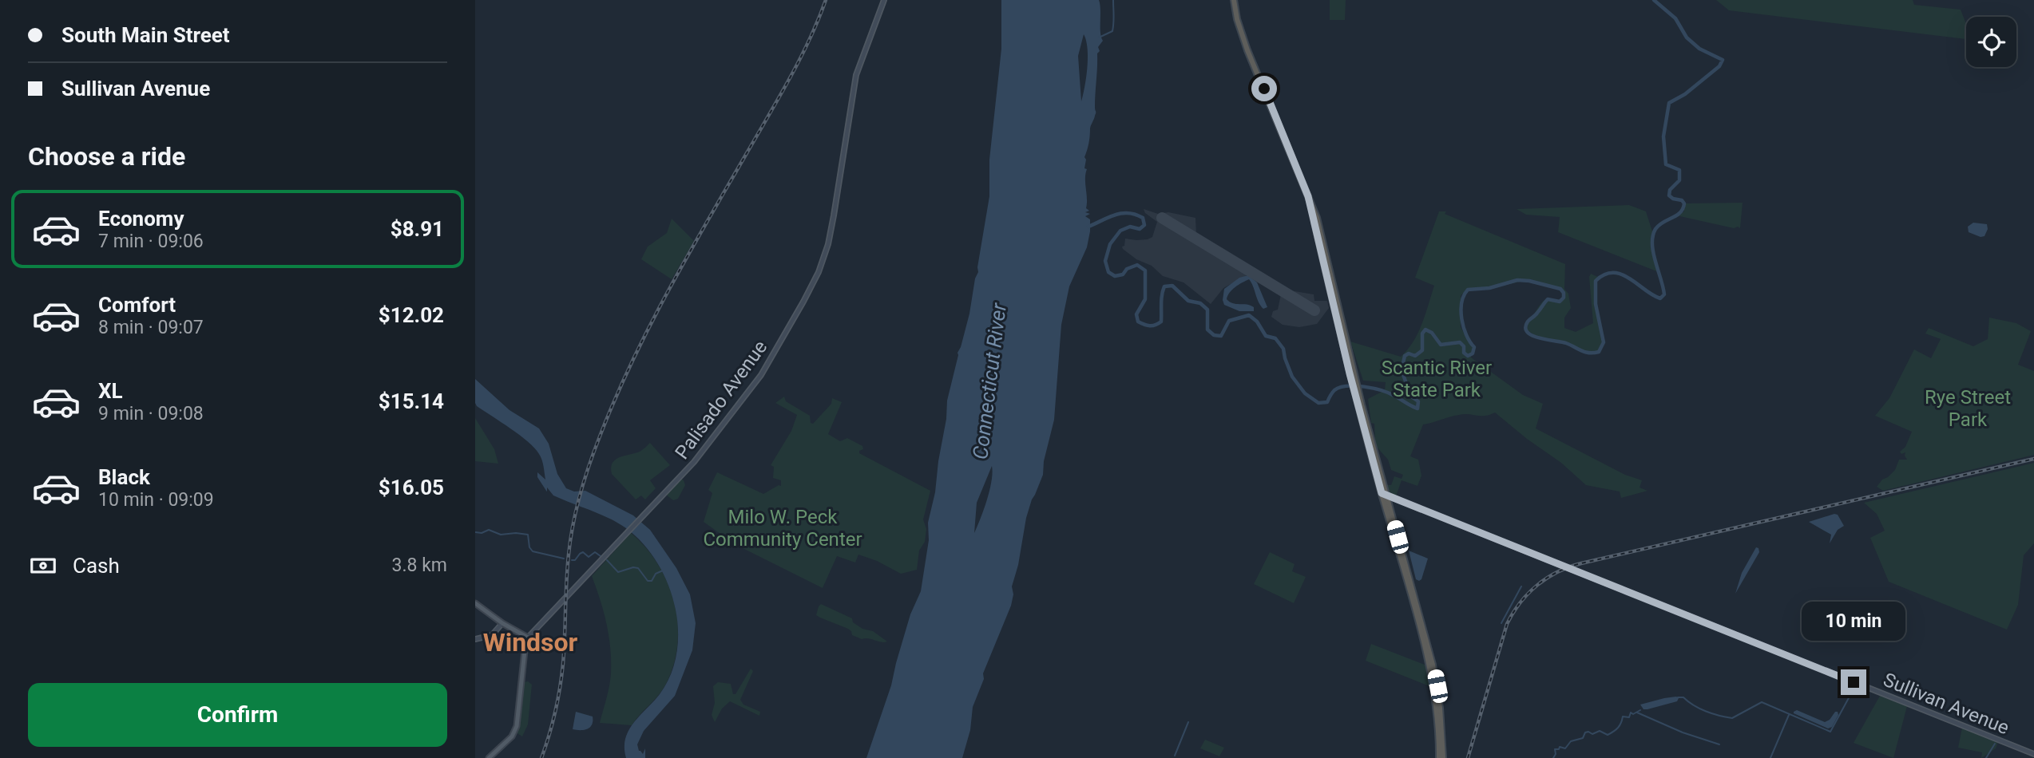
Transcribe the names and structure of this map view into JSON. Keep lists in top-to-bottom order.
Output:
{
  "streets": {
    "main road": ["Palisado Avenue", "Sullivan Avenue"]
  },
  "districts": ["Windsor"],
  "water": ["Connecticut River"],
  "parks": ["Scantic River State Park", "Rye Street Park", "Milo W. Peck Community Center"],
  "page": {
    "banner": ["South Main Street", "Sullivan Avenue"],
    "heading": "Choose a ride",
    "list": [
      {
        "name": "Economy",
        "note": "7 min · 09:06",
        "value": "$8.91"
      },
      {
        "name": "Comfort",
        "note": "8 min · 09:07",
        "value": "$12.02"
      },
      {
        "name": "XL",
        "note": "9 min · 09:08",
        "value": "$15.14"
      },
      {
        "name": "Black",
        "note": "10 min · 09:09",
        "value": "$16.05"
      }
    ],
    "pay": ["Cash", "3.8 km"],
    "bubble": "10 min",
    "buttons": "Confirm"
  }
}
